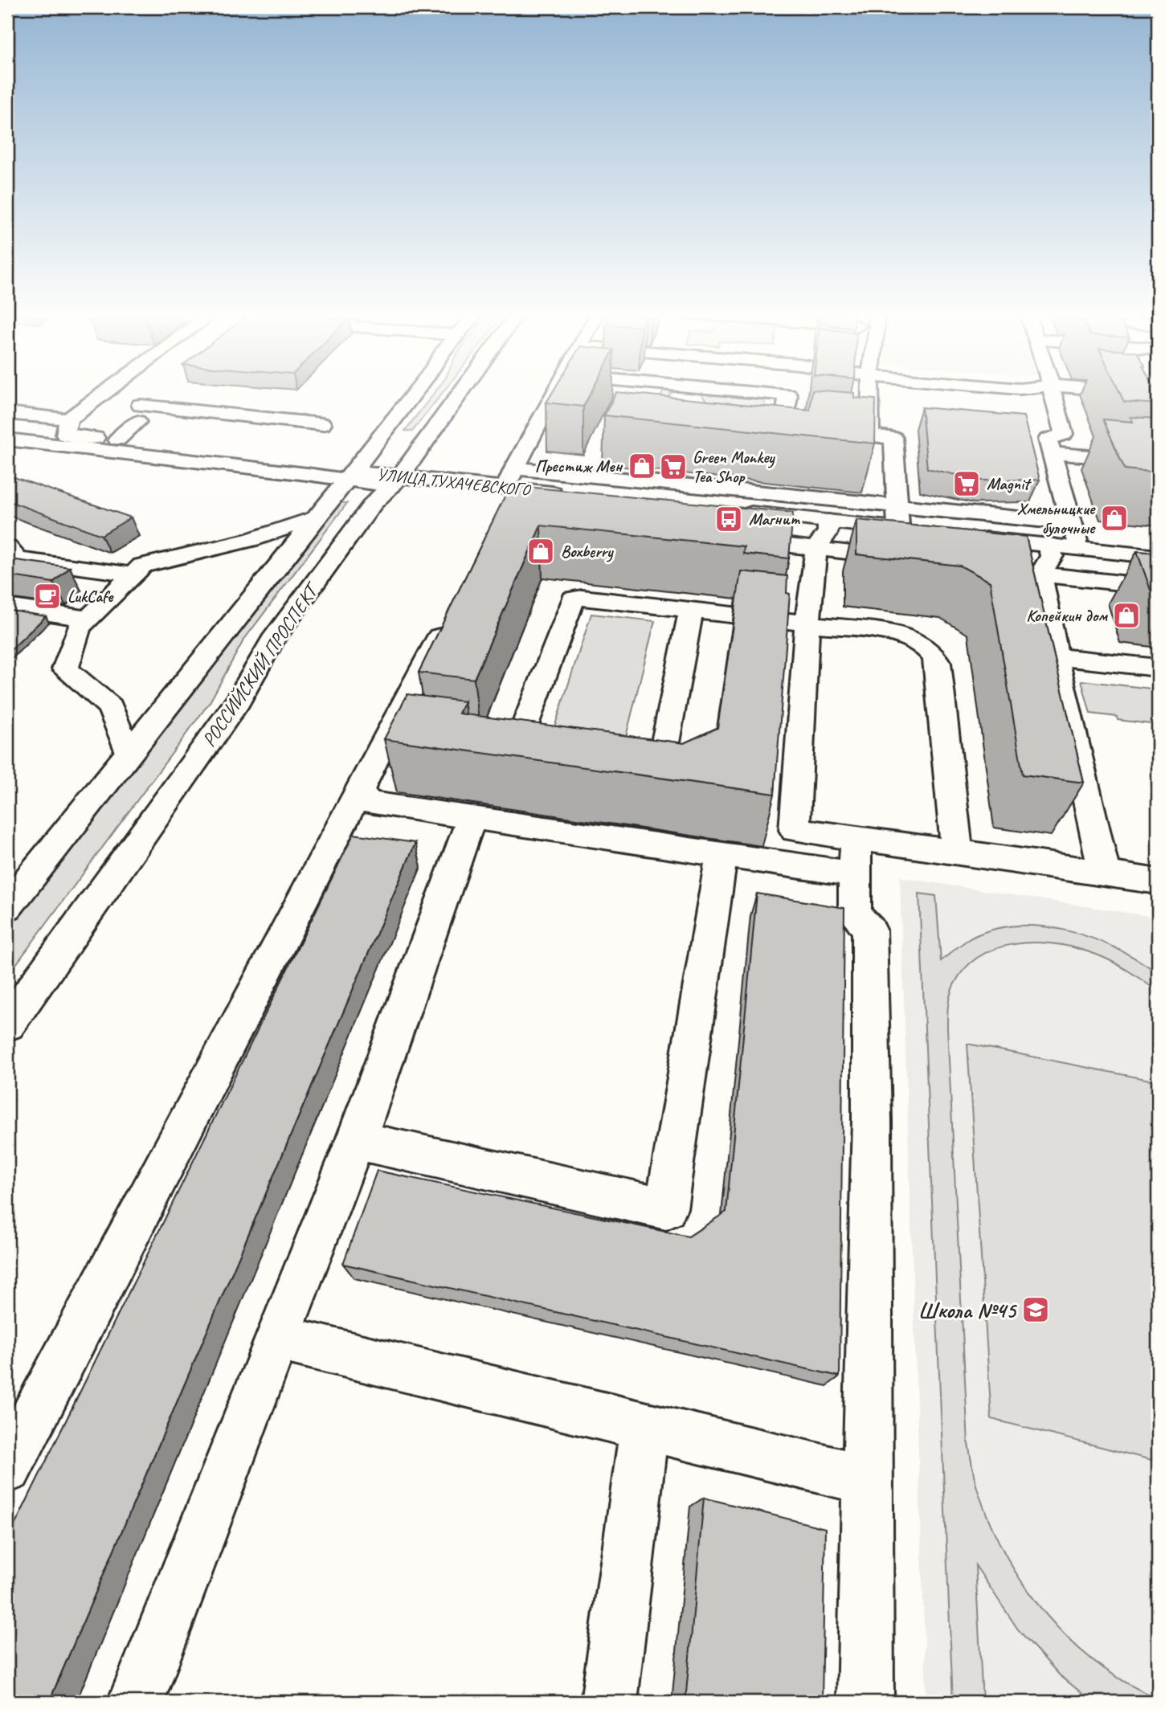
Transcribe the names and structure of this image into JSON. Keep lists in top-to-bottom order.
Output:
{
  "streets": {
    "main road": ["УЛИЦА ТУХАЧЕВСКОГО", "РОССИЙСКИЙ ПРОСПЕКТ"]
  },
  "crossings": [
    ["УЛИЦА ТУХАЧЕВСКОГО", "РОССИЙСКИЙ ПРОСПЕКТ"]
  ],
  "places": {
    "shop": [
      "Престиж Мен",
      "Хмельницкие булочные",
      "Boxberry",
      "Копейкин дом"
    ],
    "supermarket": ["Green Monkey Tea Shop", "Magnit"],
    "bus stop": ["Магнит"],
    "cafe": ["LukCafe"],
    "school or university": ["Школа №45"]
  }
}
